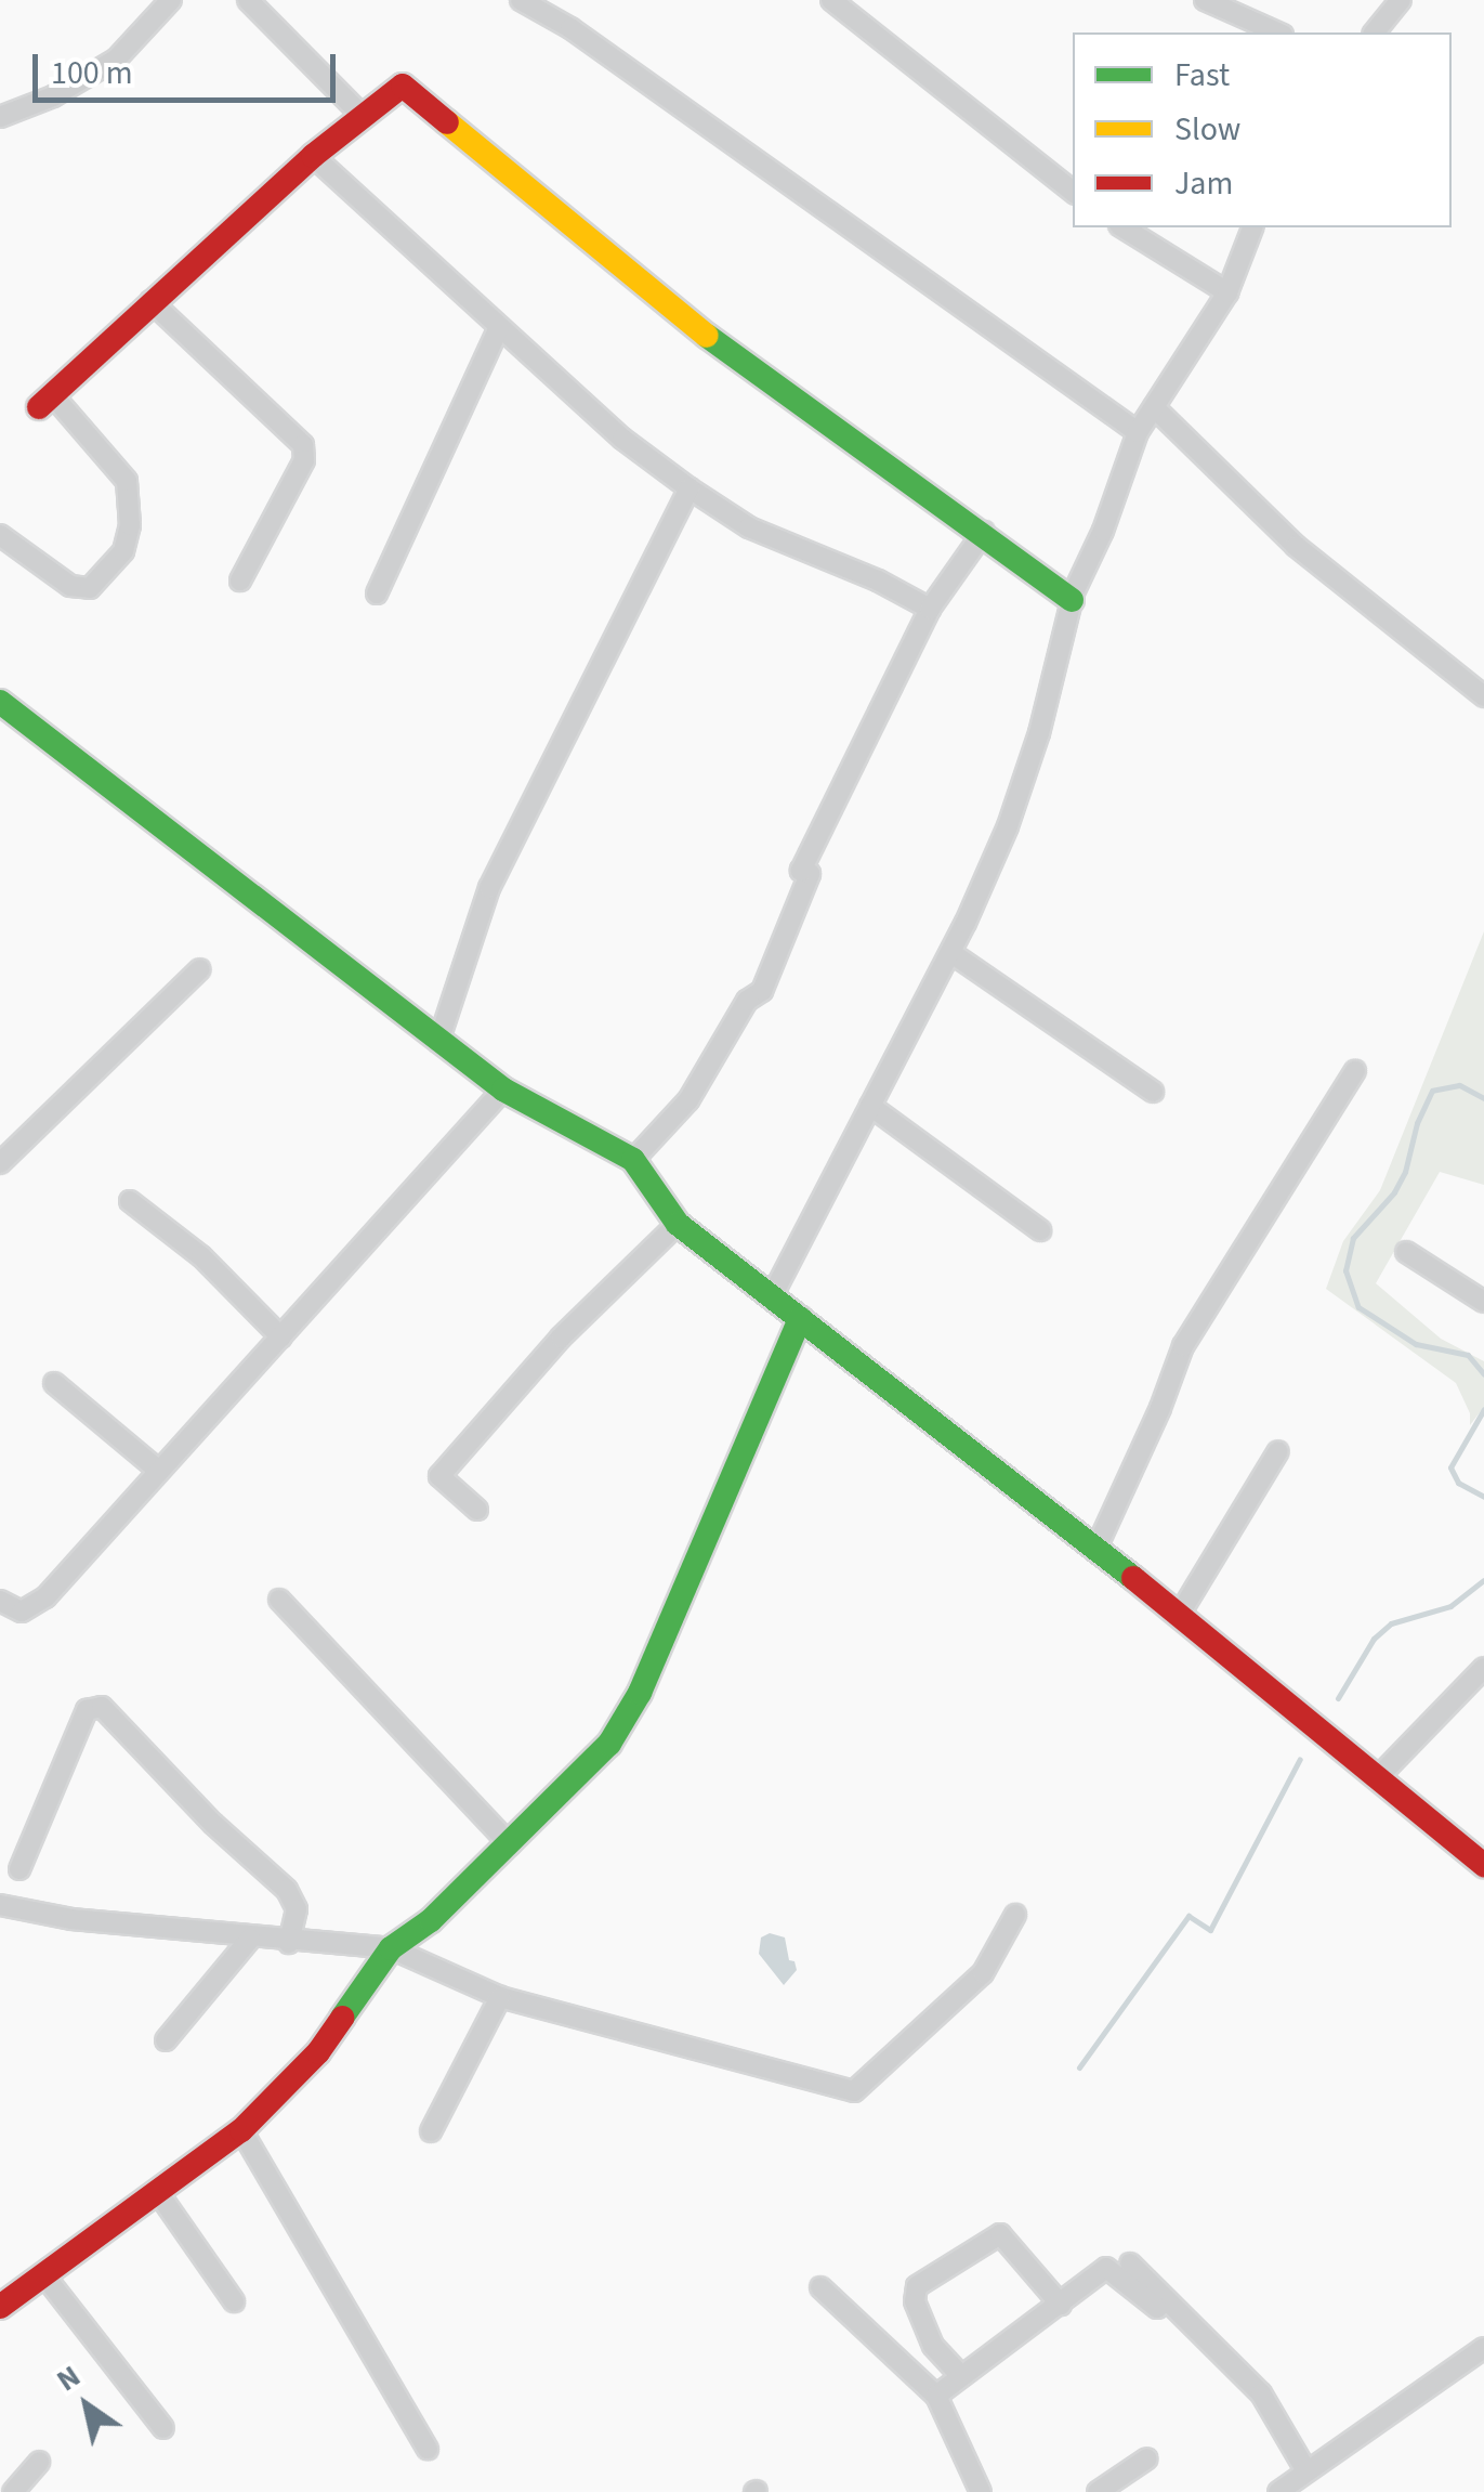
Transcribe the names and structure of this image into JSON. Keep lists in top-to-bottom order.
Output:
{
  "legend": ["Fast", "Slow", "Jam"],
  "scale_bar": "100 m",
  "north": "top left"
}
